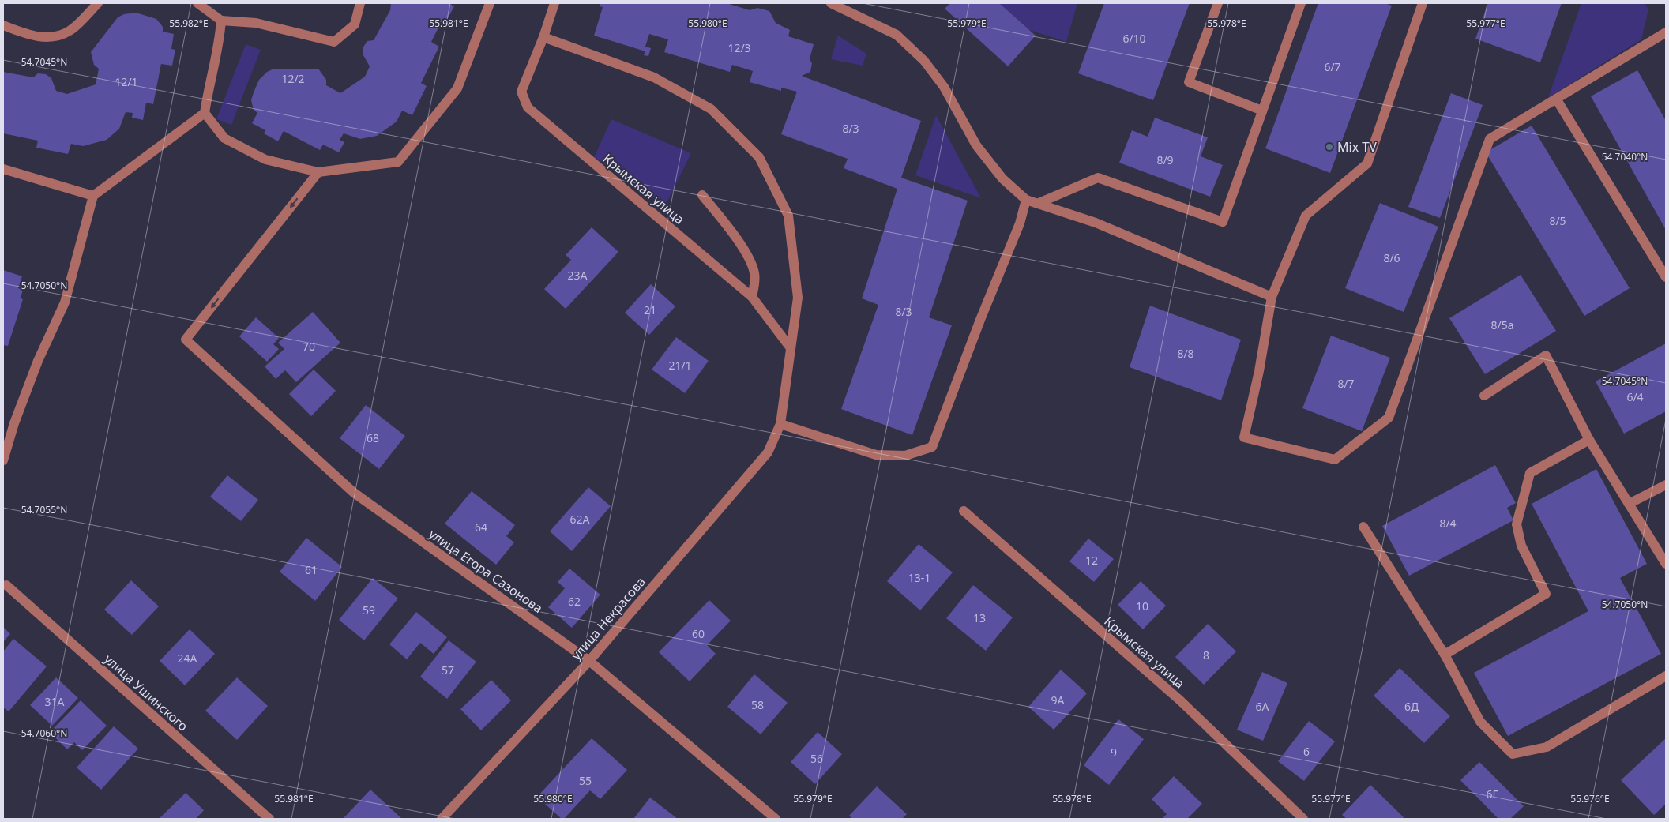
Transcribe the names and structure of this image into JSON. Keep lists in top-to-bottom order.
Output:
{
  "streets": {
    "street": [
      "Крымская улица",
      "улица Егора Сазонова",
      "улица Некрасова",
      "улица Ушинского"
    ]
  },
  "crossings": [
    ["Крымская улица", "улица Некрасова"],
    ["улица Егора Сазонова", "улица Некрасова"]
  ],
  "places": ["Mix TV"],
  "house_numbers": [
    "6/10",
    "12/3",
    "6/7",
    "12/2",
    "12/1",
    "8/3",
    "8/9",
    "8/5",
    "8/6",
    "23А",
    "21",
    "8/3",
    "8/5а",
    "70",
    "8/8",
    "21/1",
    "8/7",
    "6/4",
    "68",
    "62А",
    "8/4",
    "64",
    "12",
    "61",
    "13-1",
    "62",
    "10",
    "59",
    "13",
    "60",
    "8",
    "24А",
    "57",
    "9А",
    "31А",
    "58",
    "6А",
    "6Д",
    "6",
    "9",
    "56",
    "55",
    "6Г"
  ],
  "coordinates": [
    "55.982°E",
    "55.981°E",
    "55.980°E",
    "55.979°E",
    "55.978°E",
    "55.977°E",
    "54.7045°N",
    "54.7040°N",
    "54.7050°N",
    "54.7055°N",
    "54.7060°N",
    "55.976°E"
  ]
}
